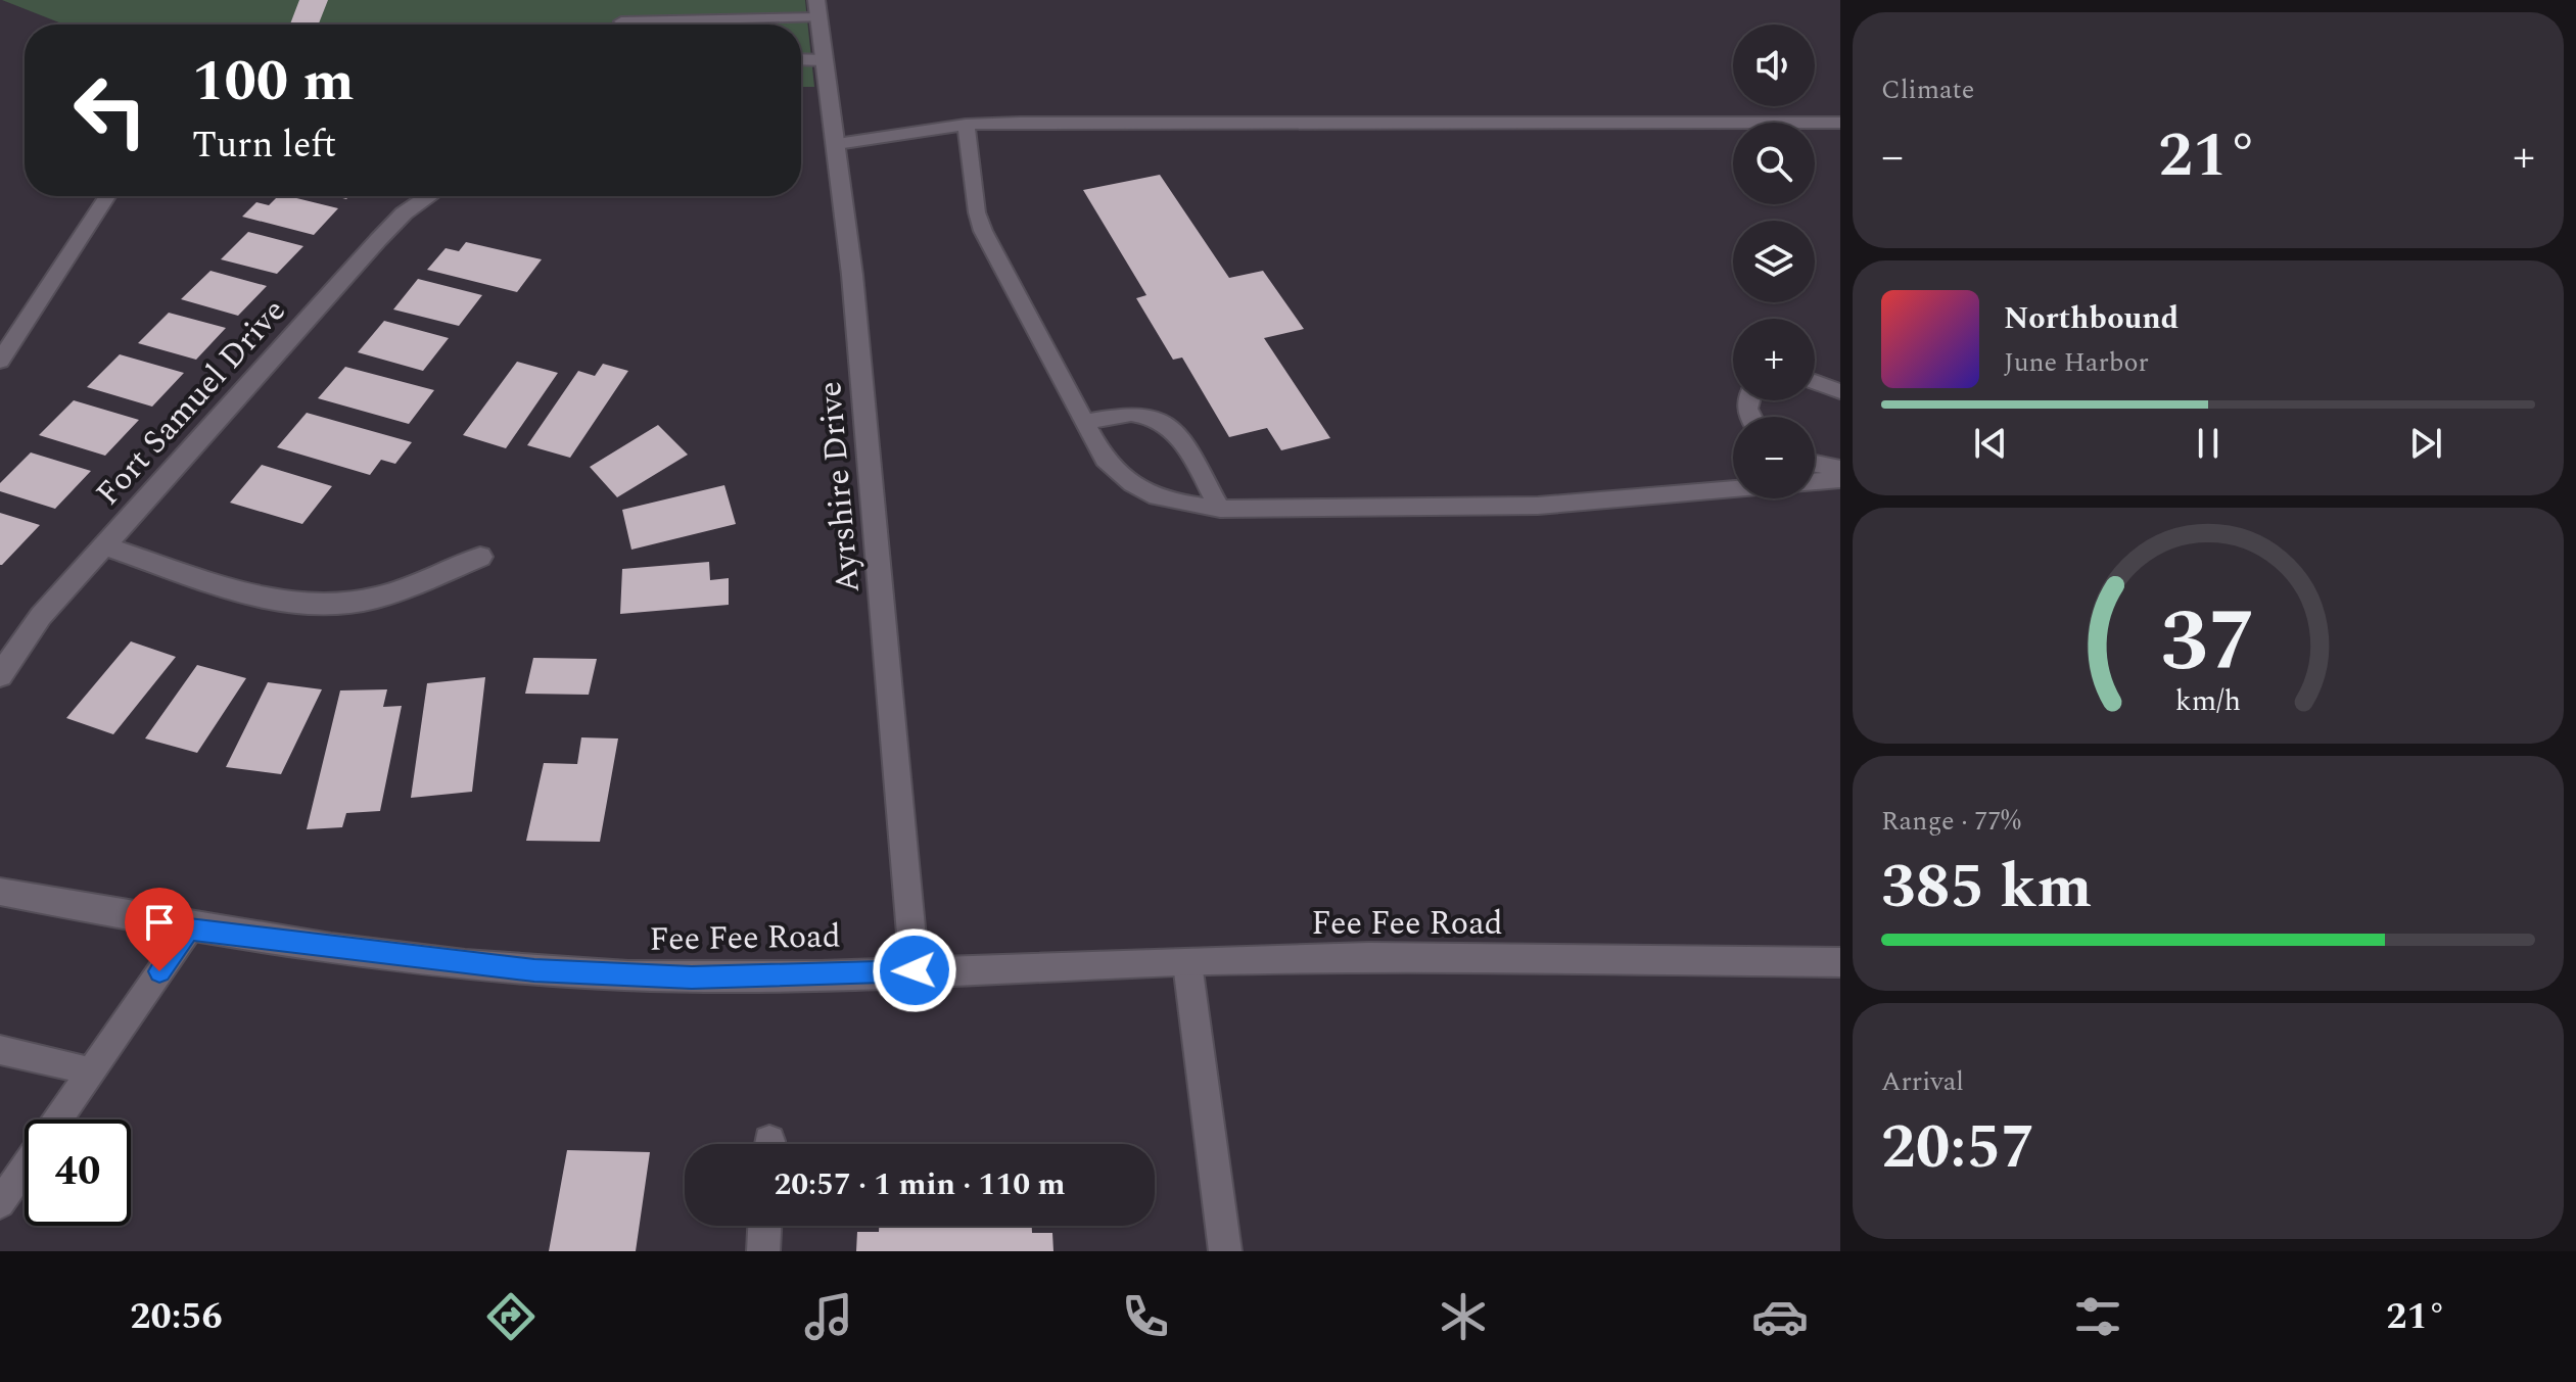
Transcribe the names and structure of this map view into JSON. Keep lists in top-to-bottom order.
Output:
{
  "streets": {
    "street": ["Fort Samuel Drive", "Ayrshire Drive", "Fee Fee Road"]
  },
  "crossings": [
    ["Ayrshire Drive", "Fee Fee Road"]
  ],
  "page": {
    "tile": [
      "Climate",
      ["Range · 77%", "385 km"],
      ["Arrival", "20:57"]
    ],
    "map_buttons": ["+", "−"],
    "turn": ["100 m", "Turn left"],
    "heat": ["−", "21°", "+"],
    "song": ["Northbound", "June Harbor"],
    "limit": "40",
    "trip": "20:57 · 1 min · 110 m",
    "tabs": ["20:56", "21°"],
    "gauge": ["37", "km/h"]
  }
}
